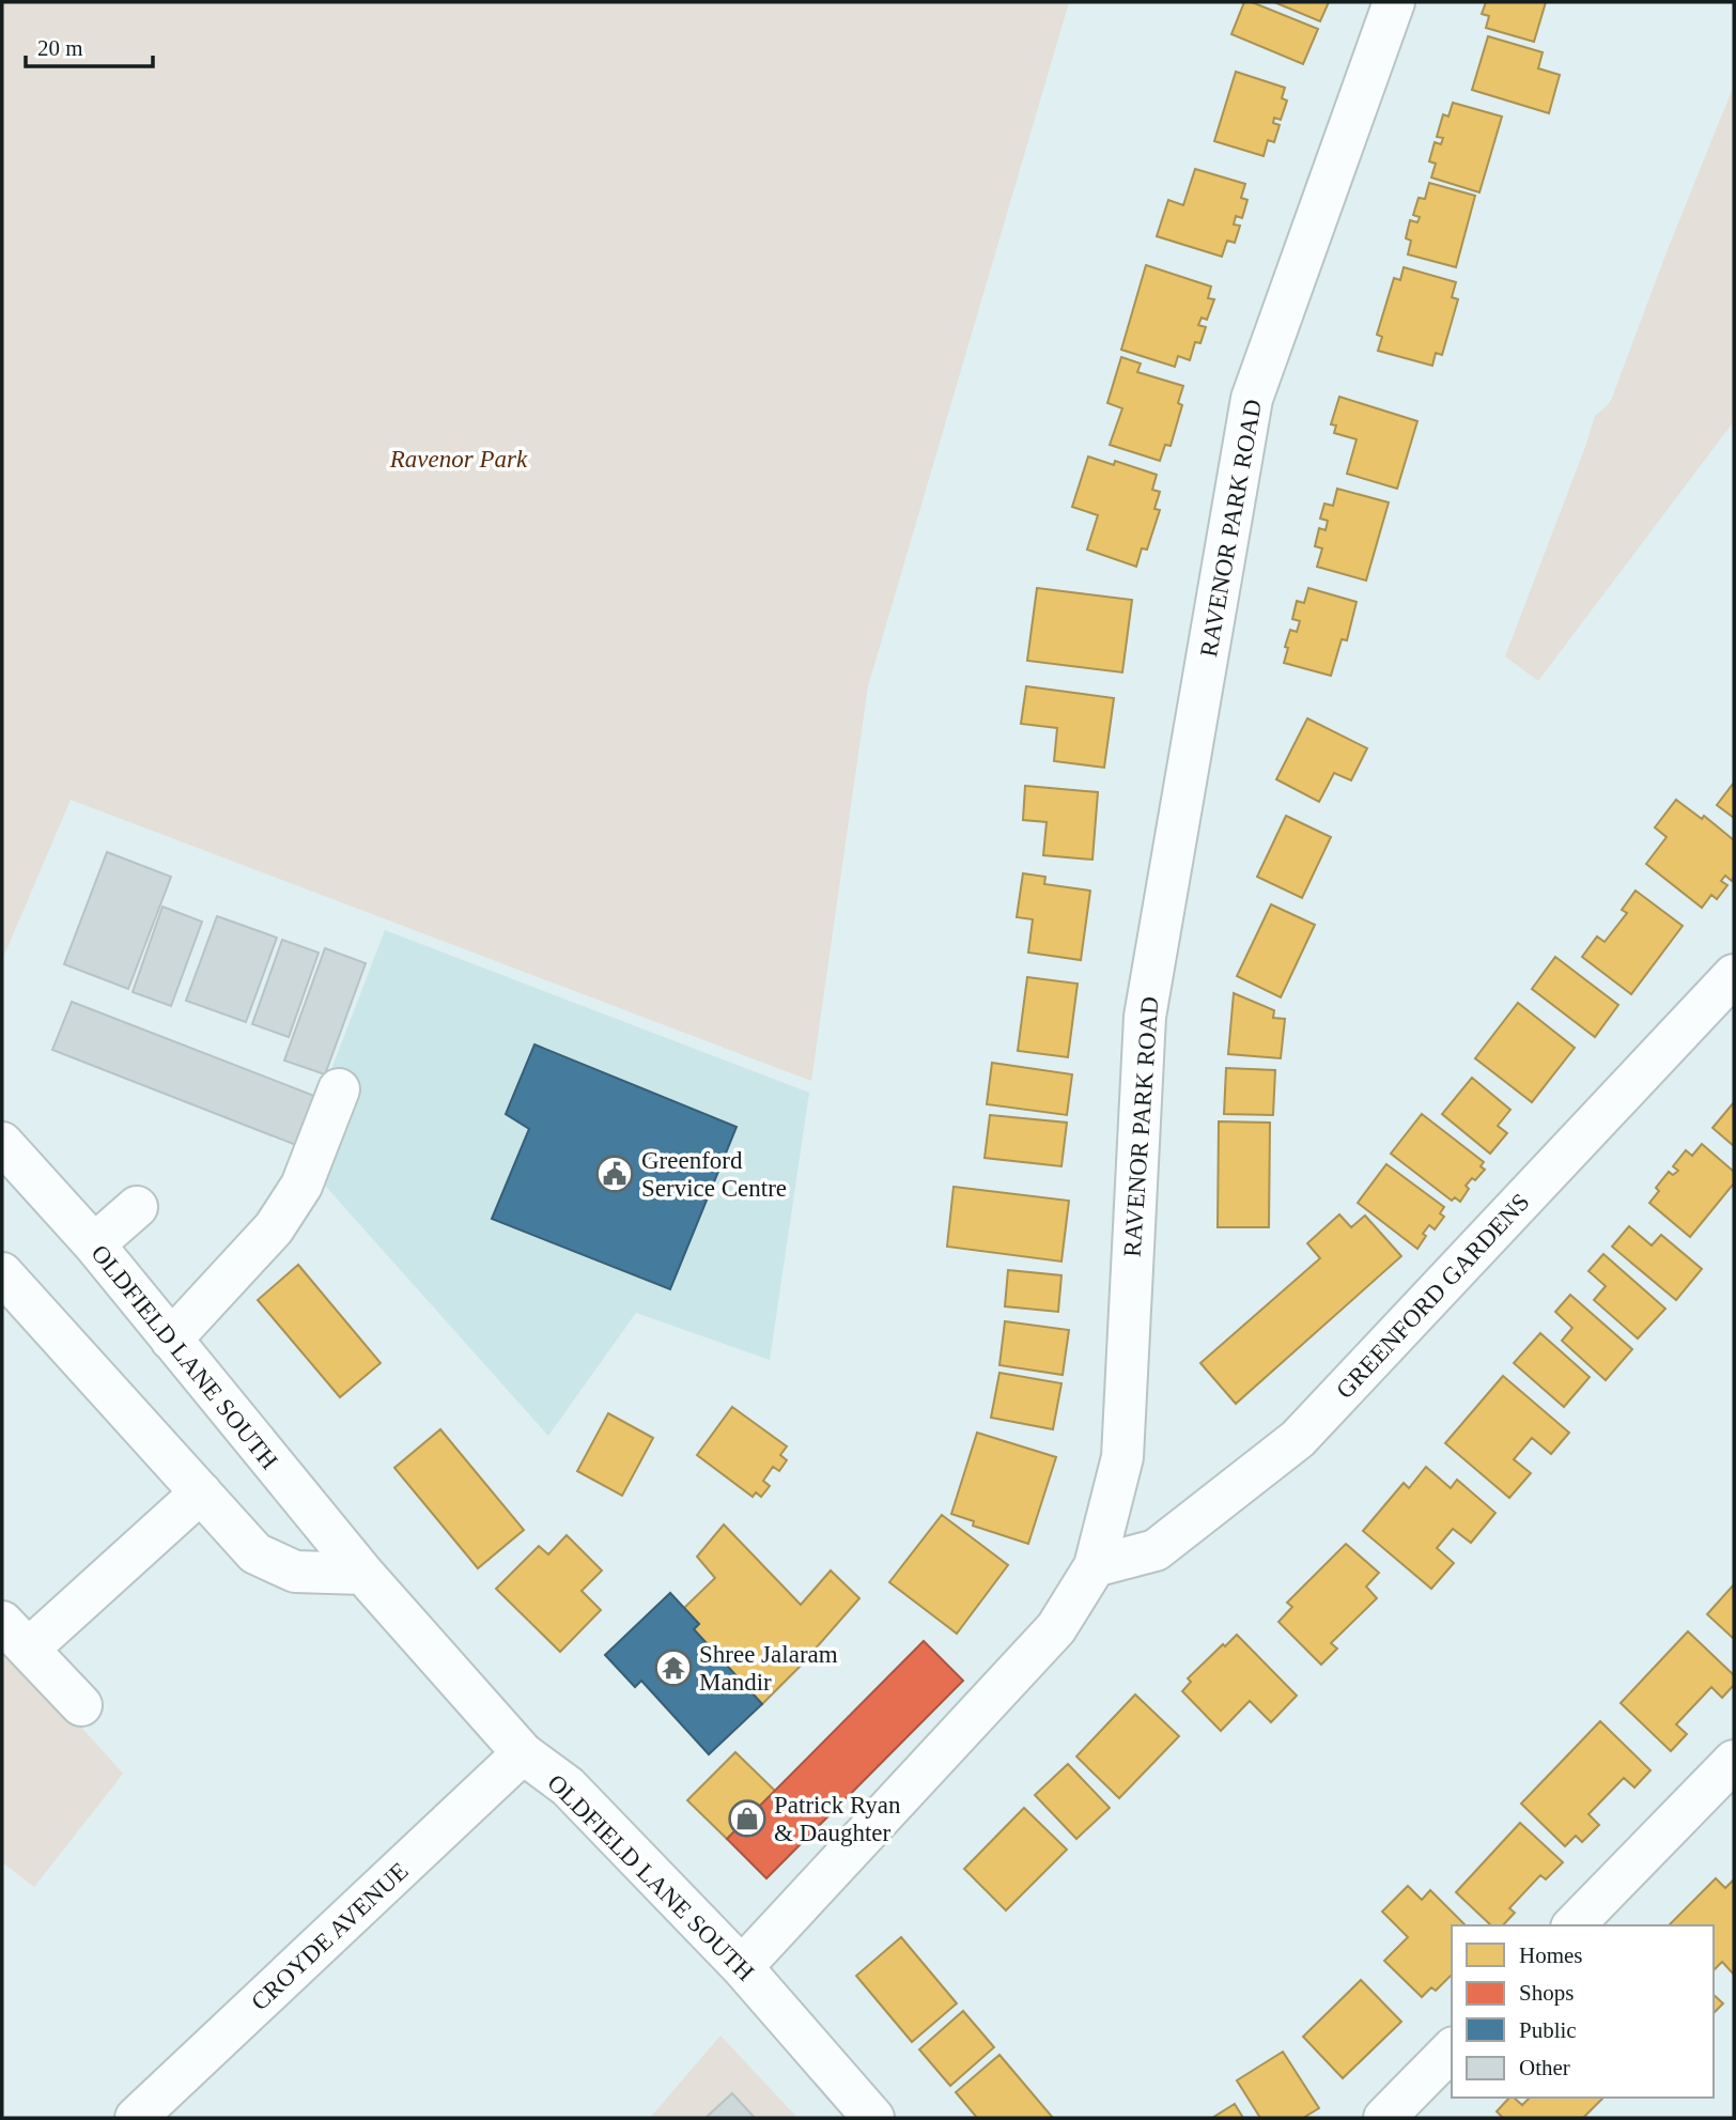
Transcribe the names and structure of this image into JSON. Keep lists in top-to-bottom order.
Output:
{
  "streets": {
    "street": [
      "RAVENOR PARK ROAD",
      "GREENFORD GARDENS",
      "OLDFIELD LANE SOUTH",
      "CROYDE AVENUE"
    ]
  },
  "crossings": [
    ["RAVENOR PARK ROAD", "GREENFORD GARDENS"],
    ["RAVENOR PARK ROAD", "OLDFIELD LANE SOUTH"],
    ["OLDFIELD LANE SOUTH", "CROYDE AVENUE"]
  ],
  "parks": ["Ravenor Park"],
  "places": {
    "public building": ["Greenford Service Centre"],
    "temple": ["Shree Jalaram Mandir"],
    "shop": ["Patrick Ryan & Daughter"]
  },
  "legend": [
    "Homes",
    "Shops",
    "Public",
    "Other"
  ],
  "scale_bar": "20 m"
}
